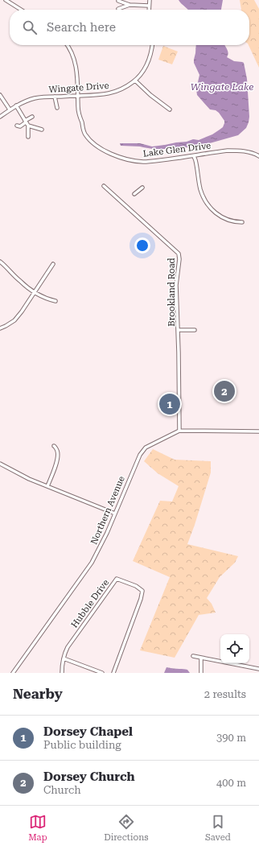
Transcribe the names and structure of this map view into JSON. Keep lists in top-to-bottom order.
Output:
{
  "streets": {
    "street": [
      "Wingate Drive",
      "Lake Glen Drive",
      "Brookland Road",
      "Northern Avenue",
      "Hubble Drive"
    ]
  },
  "crossings": [
    ["Wingate Drive", "Lake Glen Drive"],
    ["Brookland Road", "Northern Avenue"]
  ],
  "water": ["Wingate Lake"],
  "page": {
    "search": "Search here",
    "pins": ["2", "1"],
    "heading": ["Nearby", "2 results"],
    "list": [
      {
        "mark": "1",
        "name": "Dorsey Chapel",
        "note": "Public building",
        "value": "390 m"
      },
      {
        "mark": "2",
        "name": "Dorsey Church",
        "note": "Church",
        "value": "400 m"
      }
    ],
    "nav": ["Map", "Directions", "Saved"]
  }
}
